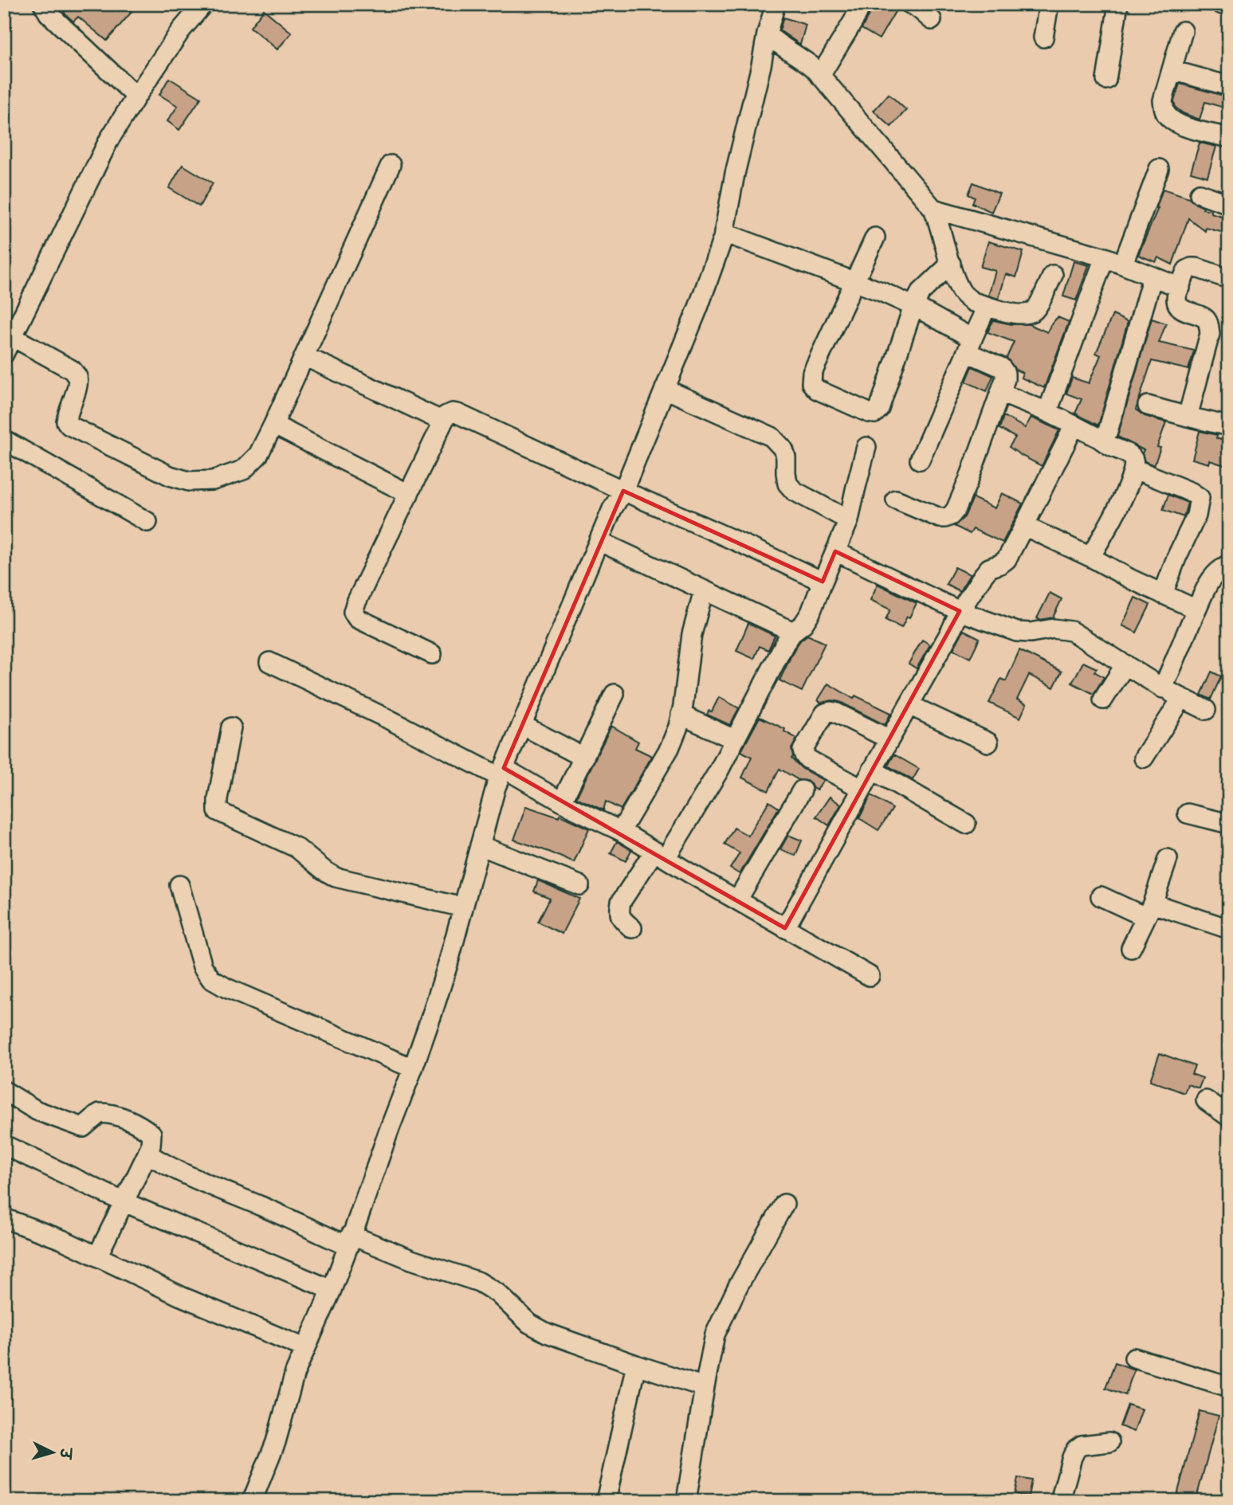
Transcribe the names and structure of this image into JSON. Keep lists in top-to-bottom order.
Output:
{
  "north": "right"
}
